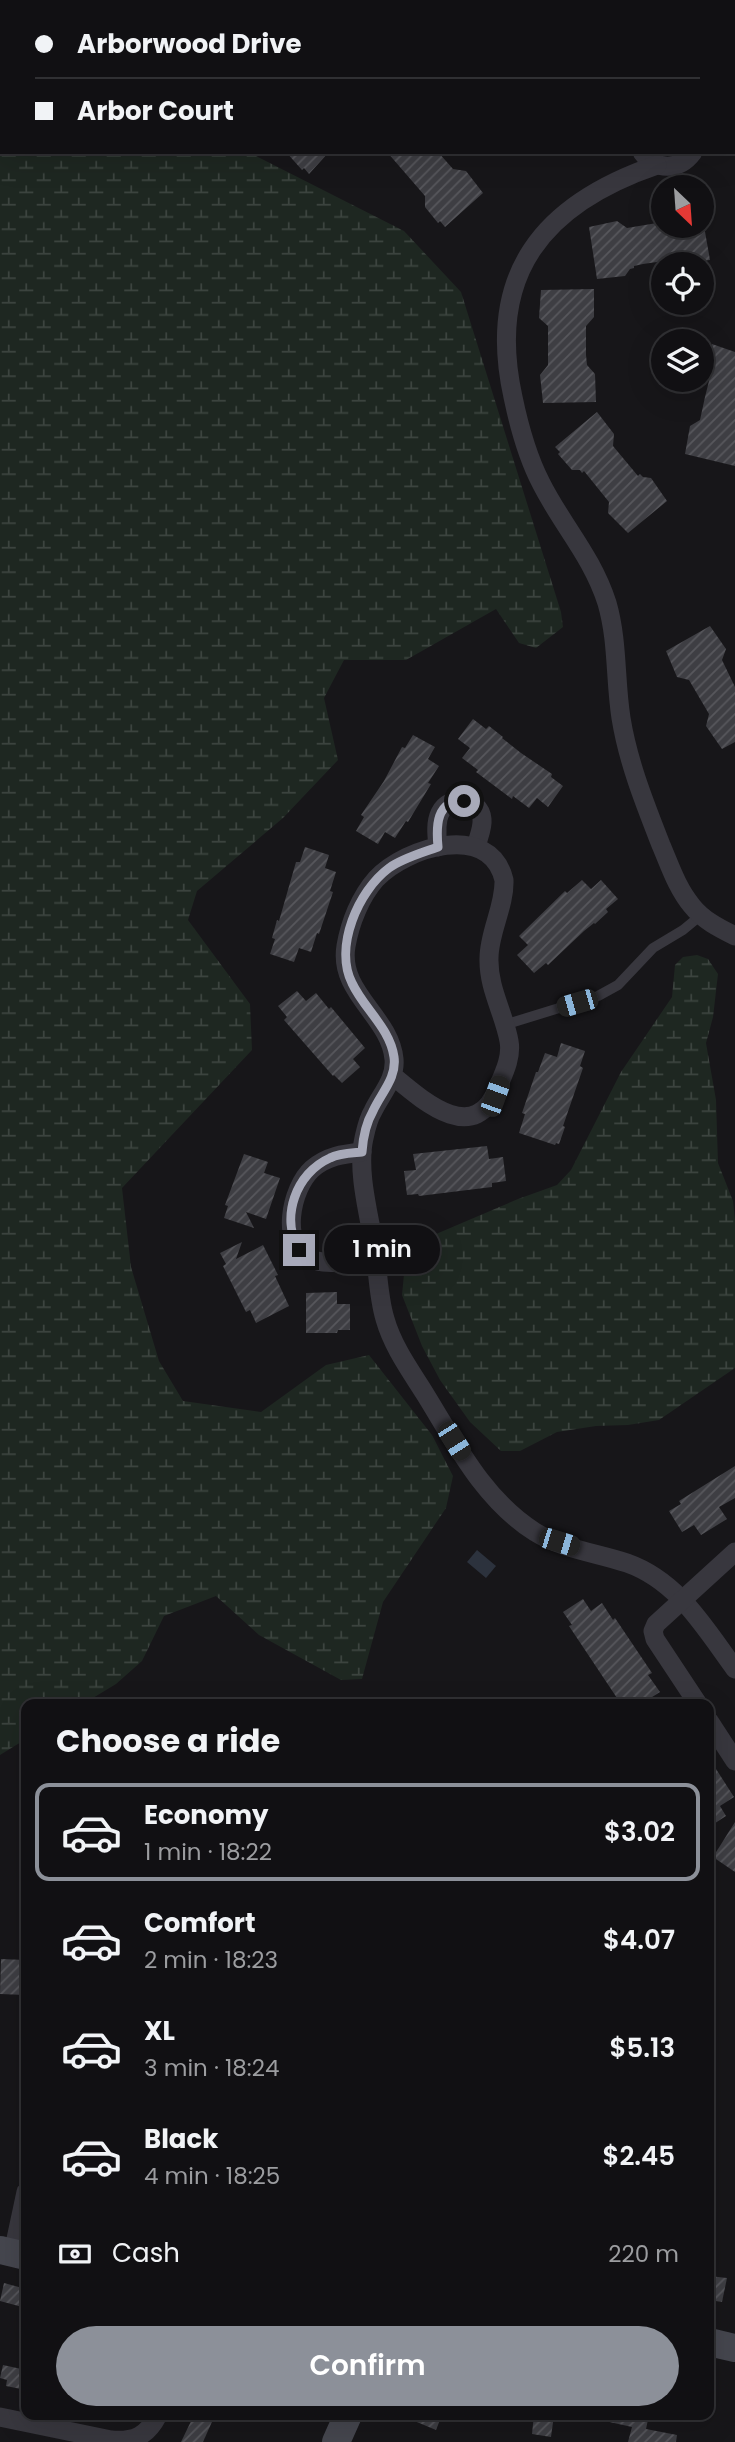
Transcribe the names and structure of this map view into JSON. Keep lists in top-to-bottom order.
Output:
{
  "north": "bottom right",
  "page": {
    "banner": ["Arborwood Drive", "Arbor Court"],
    "bubble": "1 min",
    "heading": "Choose a ride",
    "list": [
      {
        "name": "Economy",
        "note": "1 min · 18:22",
        "value": "$3.02"
      },
      {
        "name": "Comfort",
        "note": "2 min · 18:23",
        "value": "$4.07"
      },
      {
        "name": "XL",
        "note": "3 min · 18:24",
        "value": "$5.13"
      },
      {
        "name": "Black",
        "note": "4 min · 18:25",
        "value": "$2.45"
      }
    ],
    "pay": ["Cash", "220 m"],
    "buttons": "Confirm"
  }
}
